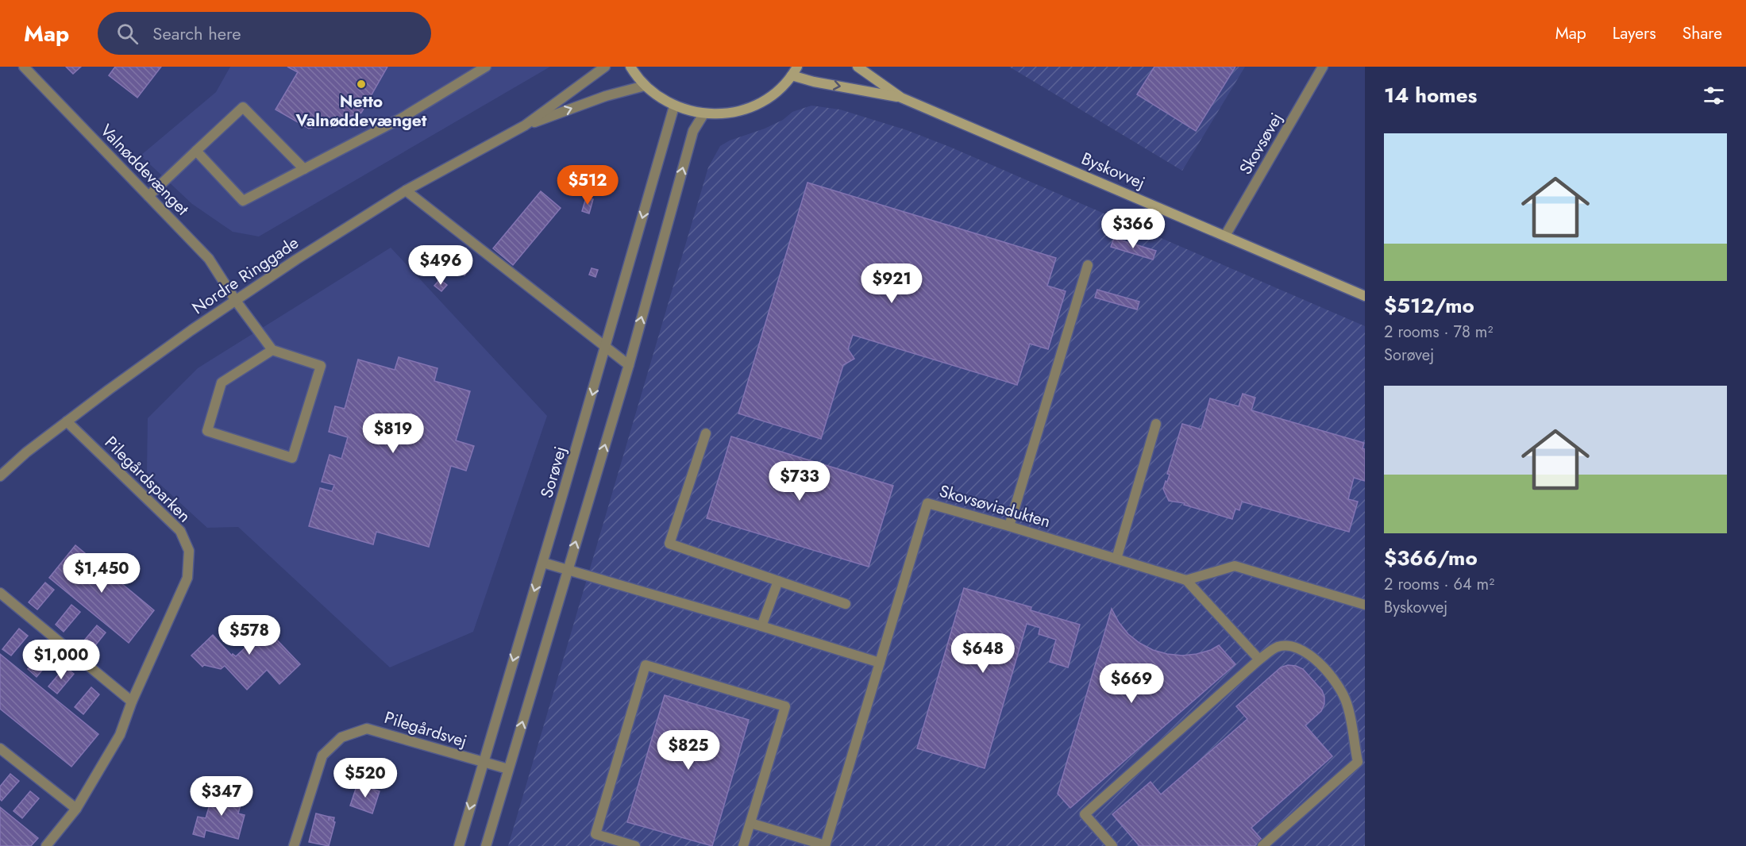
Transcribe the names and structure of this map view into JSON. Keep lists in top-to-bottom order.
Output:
{
  "streets": {
    "main road": ["Byskovvej"],
    "street": [
      "Skovsøvej",
      "Valnøddevænget",
      "Nordre Ringgade",
      "Sorøvej",
      "Pilegårdsparken",
      "Skovsøviadukten",
      "Pilegårdsvej"
    ]
  },
  "crossings": [
    ["Skovsøvej", "Byskovvej"],
    ["Valnøddevænget", "Nordre Ringgade"],
    ["Nordre Ringgade", "Pilegårdsparken"],
    ["Sorøvej", "Pilegårdsvej"]
  ],
  "places": ["Netto Valnøddevænget"],
  "page": {
    "header": "Map",
    "search": "Search here",
    "nav": ["Map", "Layers", "Share"],
    "heading": "14 homes",
    "list": [
      {
        "name": "$512/mo",
        "note": "2 rooms · 78 m² · Sorøvej"
      },
      {
        "name": "$366/mo",
        "note": "2 rooms · 64 m² · Byskovvej"
      }
    ],
    "price": [
      "$512",
      "$366",
      "$496",
      "$921",
      "$819",
      "$733",
      "$1,450",
      "$578",
      "$648",
      "$1,000",
      "$669",
      "$825",
      "$520",
      "$347"
    ]
  }
}
